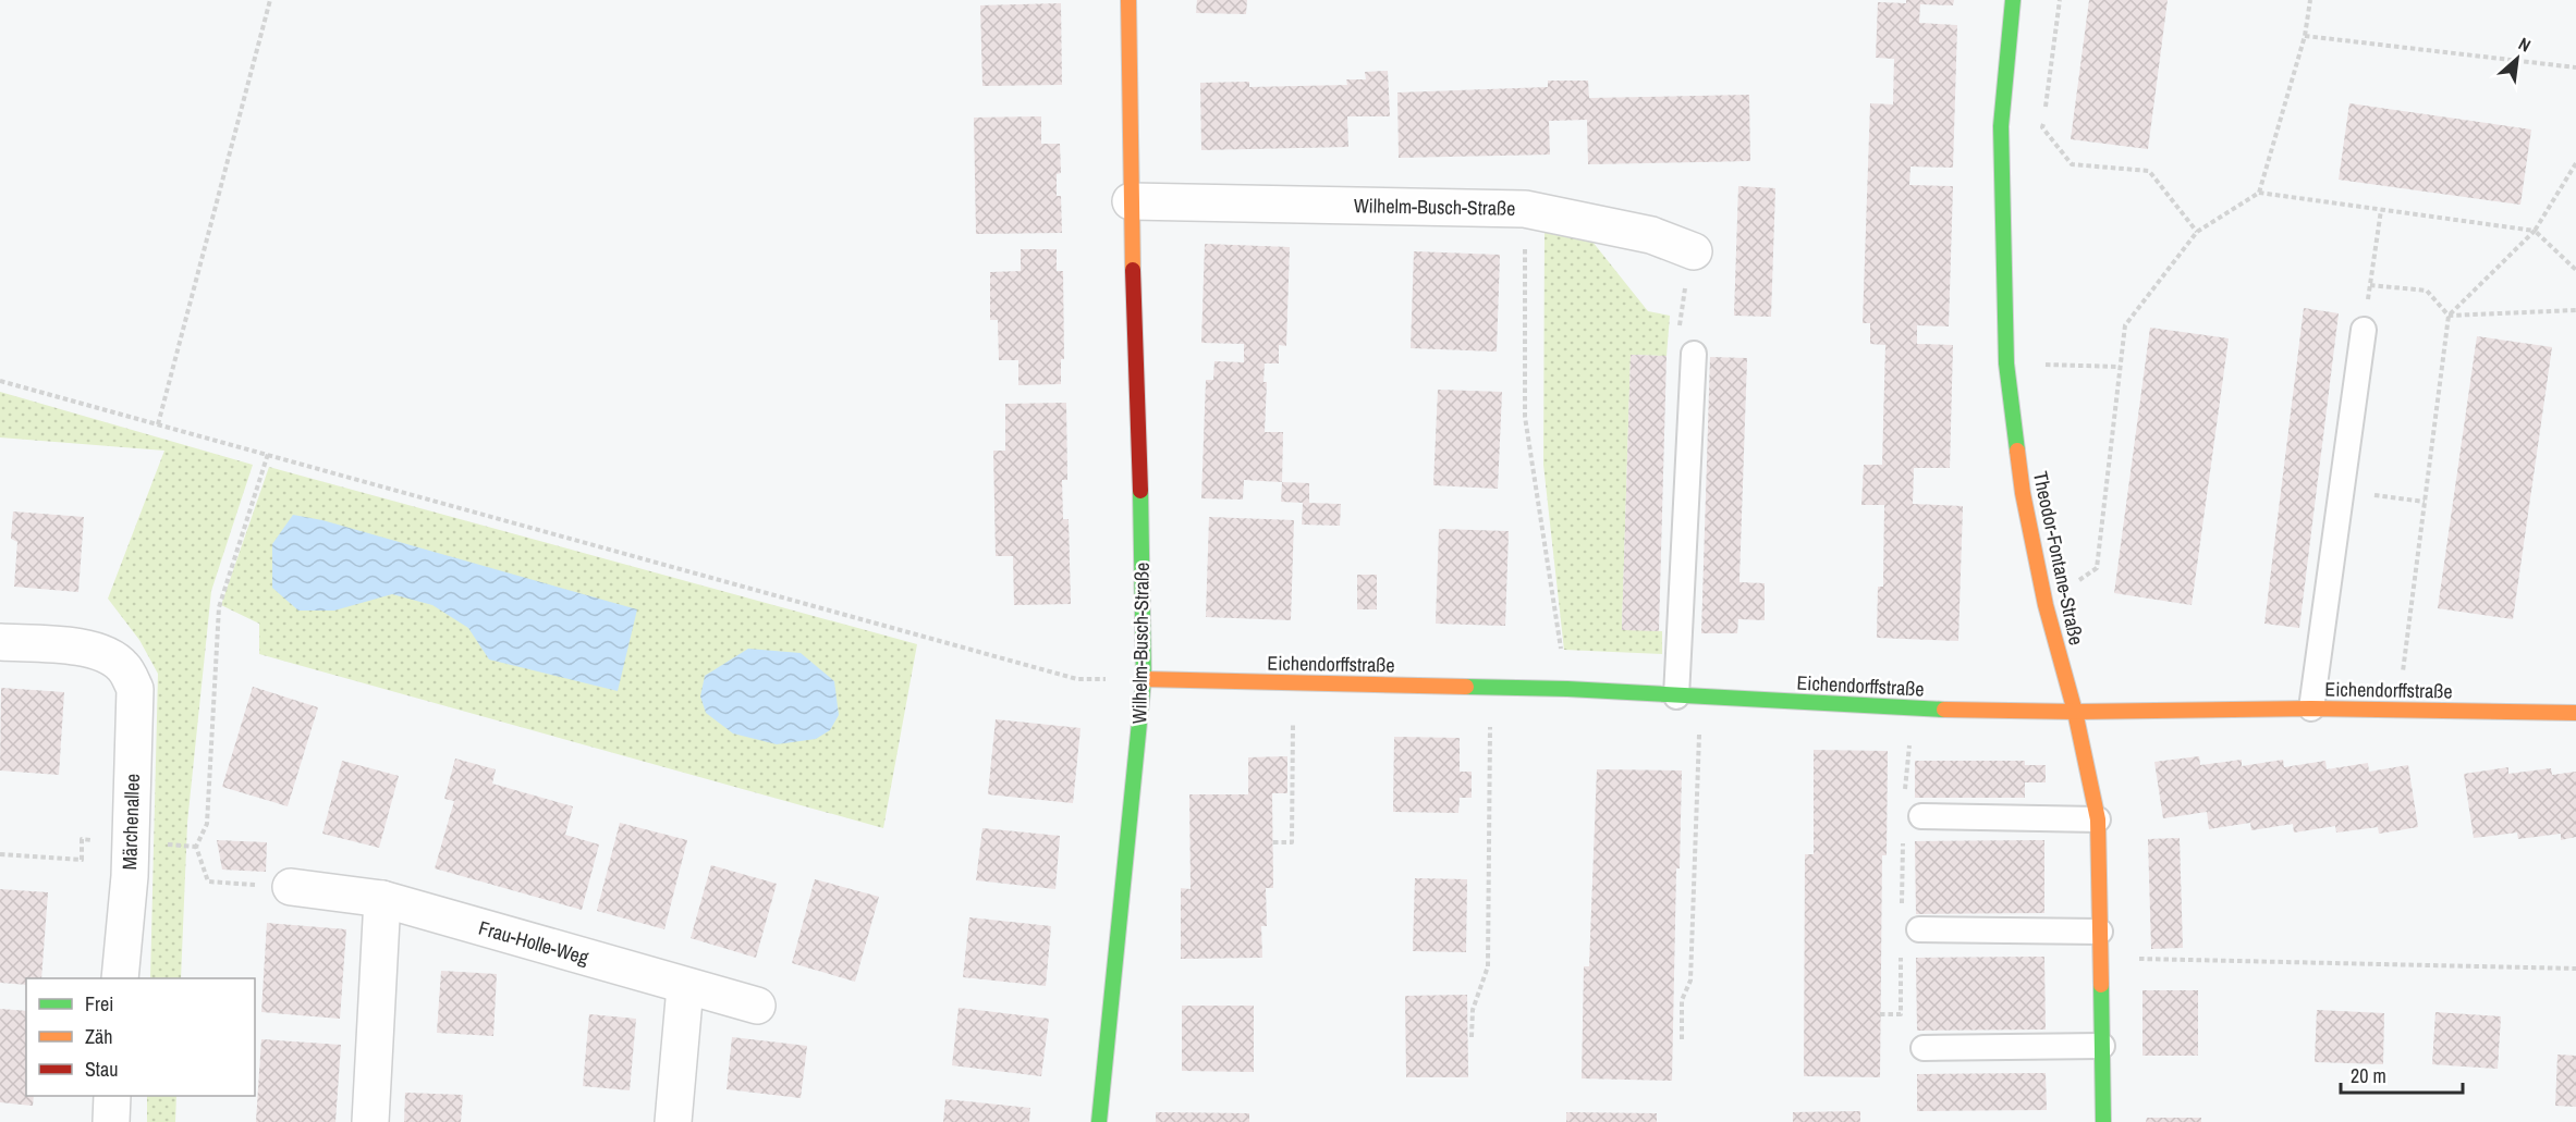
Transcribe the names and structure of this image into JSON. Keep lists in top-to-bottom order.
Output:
{
  "streets": {
    "street": [
      "Wilhelm-Busch-Straße",
      "Theodor-Fontane-Straße",
      "Eichendorffstraße",
      "Märchenallee",
      "Frau-Holle-Weg"
    ]
  },
  "crossings": [
    ["Wilhelm-Busch-Straße", "Eichendorffstraße"],
    ["Theodor-Fontane-Straße", "Eichendorffstraße"]
  ],
  "legend": ["Frei", "Zäh", "Stau"],
  "scale_bar": "20 m",
  "north": "top right"
}
